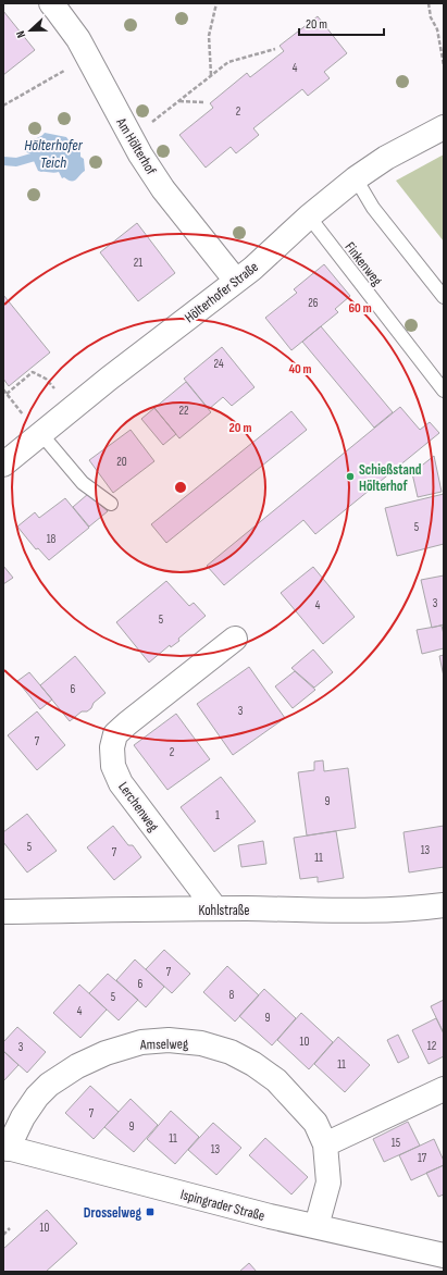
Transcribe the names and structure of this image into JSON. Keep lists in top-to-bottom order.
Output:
{
  "streets": {
    "street": [
      "Am Hölterhof",
      "Hölterhofer Straße",
      "Lerchenweg",
      "Kohlstraße",
      "Amselweg",
      "Ispingrader Straße"
    ],
    "lane": ["Finkenweg"]
  },
  "crossings": [
    ["Am Hölterhof", "Hölterhofer Straße"],
    ["Finkenweg", "Hölterhofer Straße"],
    ["Lerchenweg", "Kohlstraße"],
    ["Amselweg", "Ispingrader Straße"]
  ],
  "water": ["Hölterhofer Teich"],
  "places": {
    "other": ["Schießstand Hölterhof"],
    "transit": ["Drosselweg"]
  },
  "house_numbers": [
    "4",
    "2",
    "21",
    "26",
    "24",
    "22",
    "20",
    "5",
    "18",
    "3",
    "4",
    "5",
    "6",
    "3",
    "7",
    "2",
    "9",
    "1",
    "5",
    "13",
    "7",
    "11",
    "7",
    "6",
    "8",
    "5",
    "4",
    "9",
    "10",
    "12",
    "3",
    "11",
    "7",
    "9",
    "11",
    "15",
    "13",
    "17",
    "10"
  ],
  "scale_bar": "20 m",
  "north": "left",
  "rings": ["60 m", "40 m", "20 m"]
}
